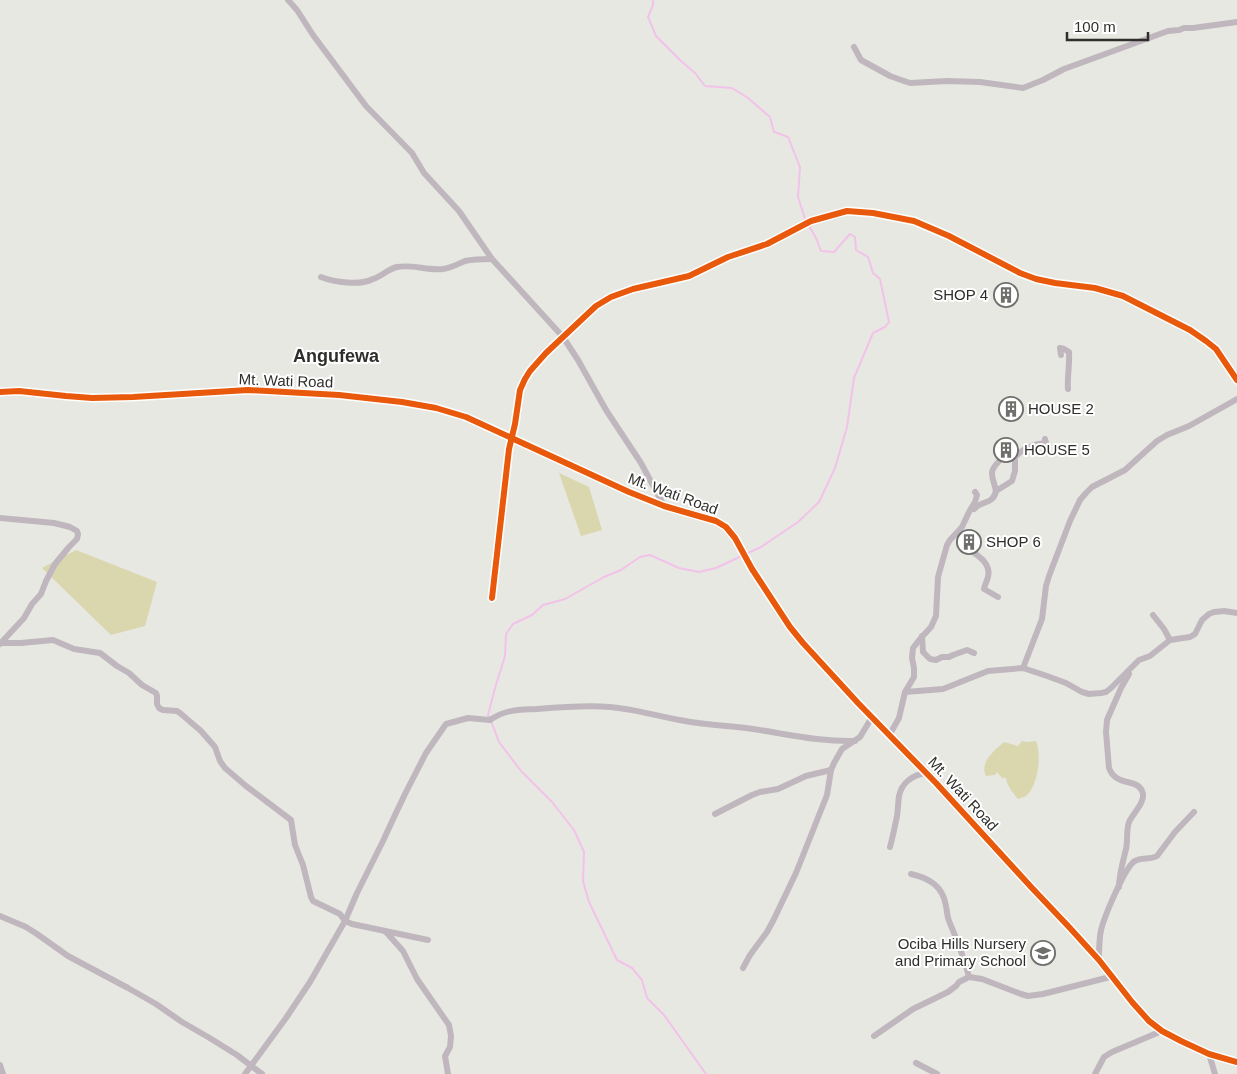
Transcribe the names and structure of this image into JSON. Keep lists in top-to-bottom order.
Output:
{
  "streets": {
    "street": ["Mt. Wati Road"]
  },
  "districts": ["Angufewa"],
  "places": {
    "building": [
      "SHOP 4",
      "HOUSE 2",
      "HOUSE 5",
      "SHOP 6"
    ],
    "school or university": ["Ociba Hills Nursery and Primary School"]
  },
  "scale_bar": "100 m"
}
